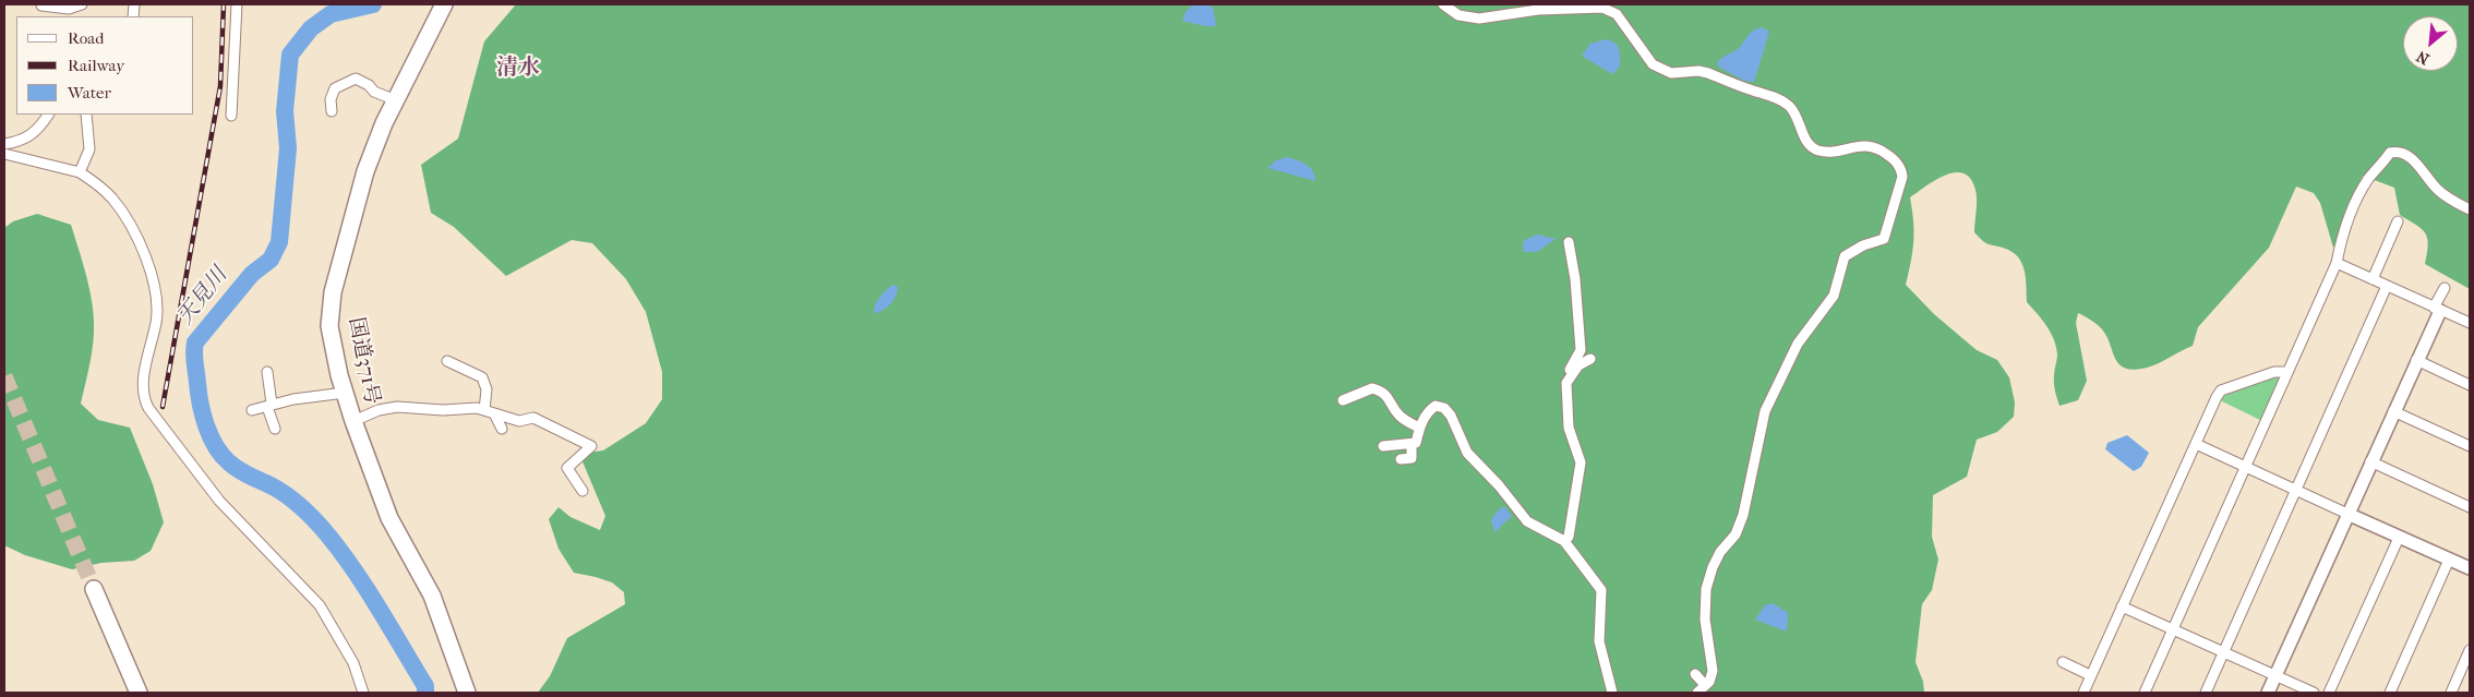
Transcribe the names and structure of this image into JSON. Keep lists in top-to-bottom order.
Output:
{
  "streets": {
    "highway": ["国道371号"]
  },
  "districts": ["清水"],
  "water": ["天見川"],
  "legend": ["Road", "Railway", "Water"],
  "north": "bottom left"
}
